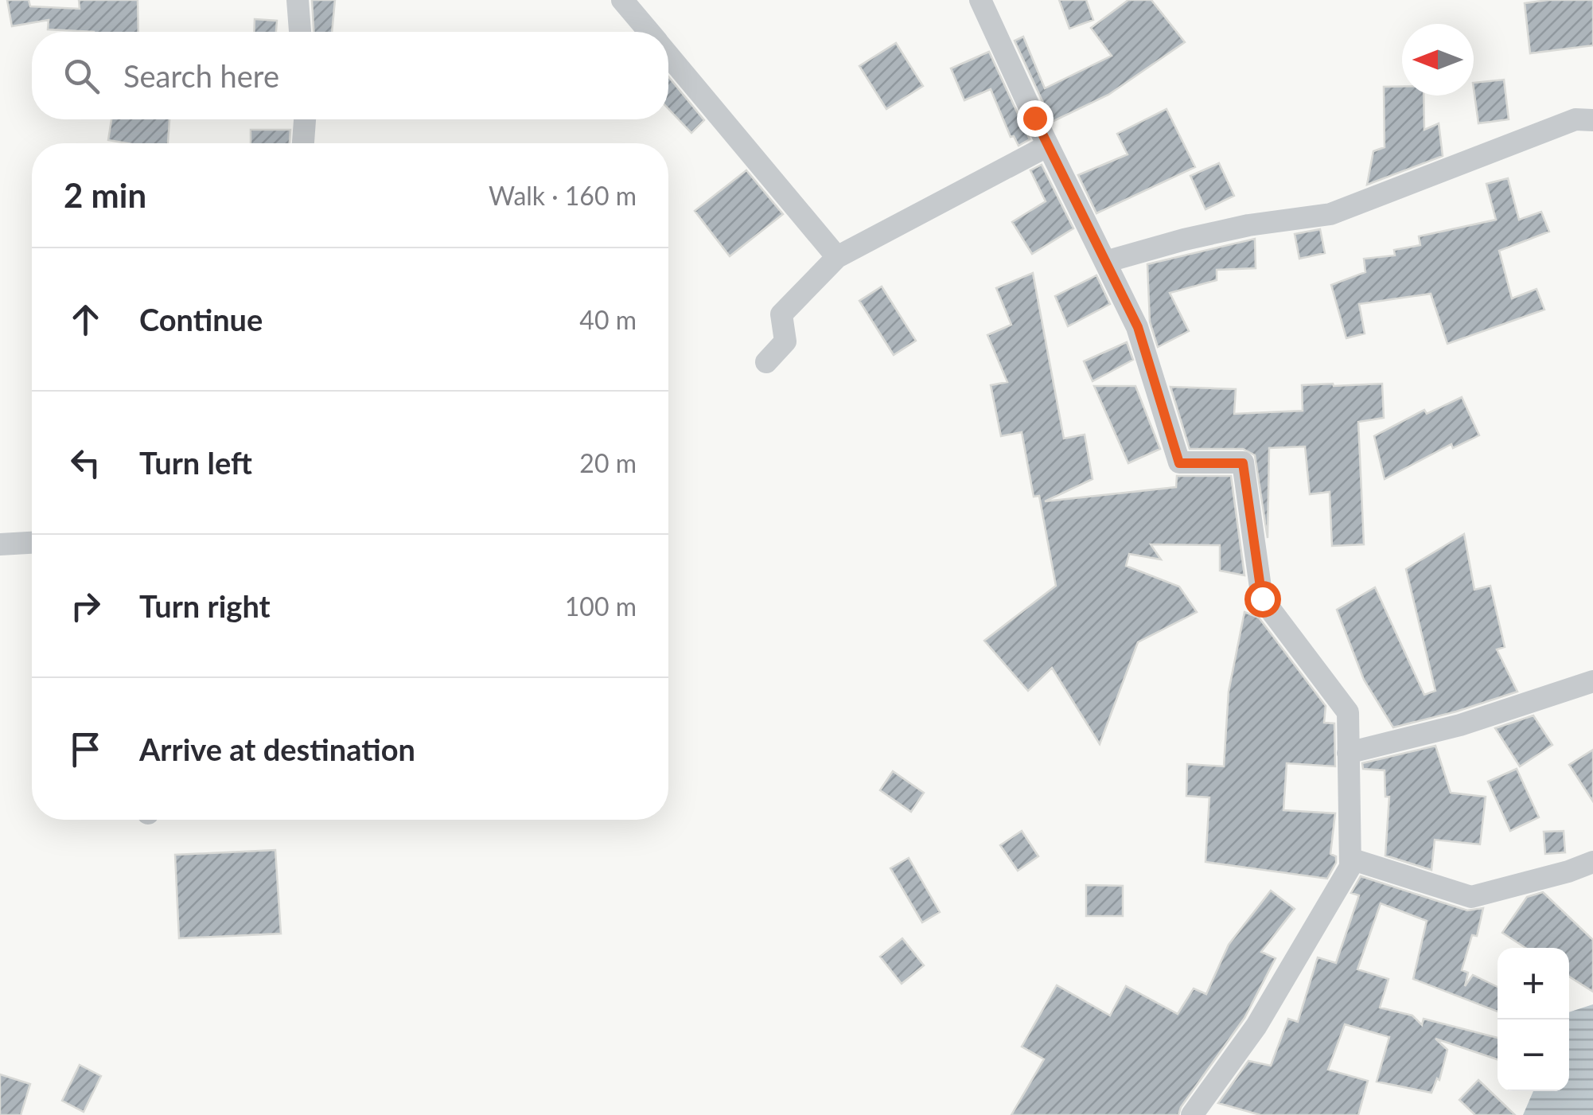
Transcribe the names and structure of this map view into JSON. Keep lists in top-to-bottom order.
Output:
{
  "north": "left",
  "page": {
    "search": "Search here",
    "heading": ["2 min", "Walk · 160 m"],
    "list": [
      ["Continue", "40 m"],
      ["Turn left", "20 m"],
      ["Turn right", "100 m"],
      "Arrive at destination"
    ],
    "map_buttons": ["+", "−"]
  }
}
